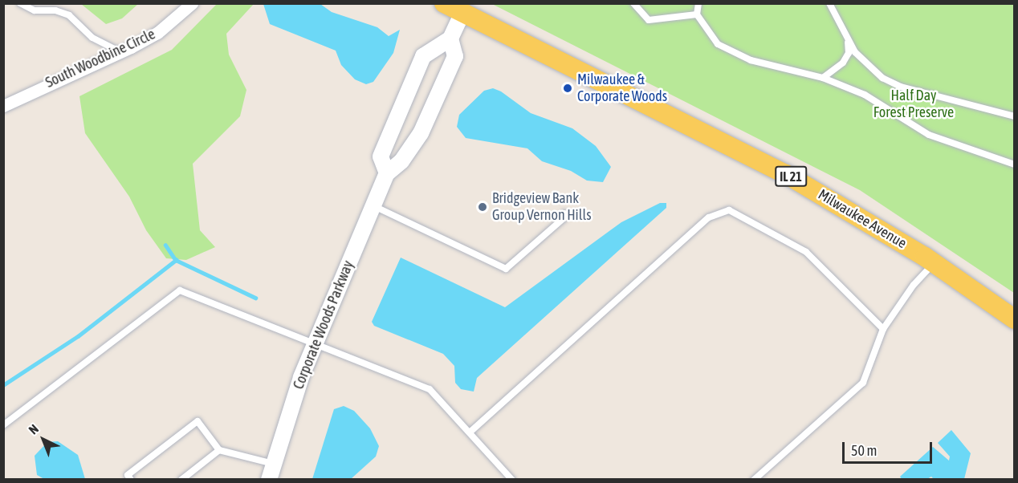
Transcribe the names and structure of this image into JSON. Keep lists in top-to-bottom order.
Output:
{
  "streets": {
    "main road": ["IL 21", "Milwaukee Avenue"],
    "street": ["South Woodbine Circle", "Corporate Woods Parkway"]
  },
  "parks": ["Half Day Forest Preserve"],
  "places": ["Milwaukee & Corporate Woods", "Bridgeview Bank Group Vernon Hills"],
  "scale_bar": "50 m",
  "north": "top left"
}
